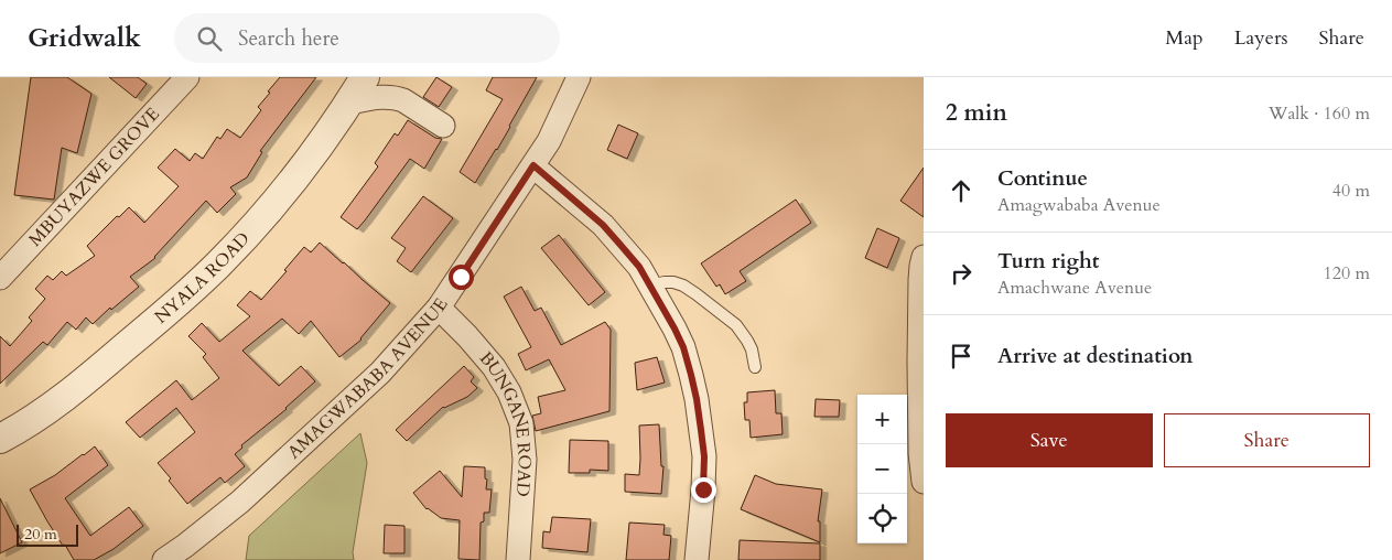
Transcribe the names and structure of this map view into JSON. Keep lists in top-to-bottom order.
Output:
{
  "streets": {
    "street": [
      "MBUYAZWE GROVE",
      "NYALA ROAD",
      "AMAGWABABA AVENUE",
      "BUNGANE ROAD"
    ]
  },
  "crossings": [
    ["AMAGWABABA AVENUE", "BUNGANE ROAD"]
  ],
  "scale_bar": "20 m",
  "page": {
    "header": "Gridwalk",
    "search": "Search here",
    "nav": ["Map", "Layers", "Share"],
    "heading": ["2 min", "Walk · 160 m"],
    "list": [
      ["Continue", "Amagwababa Avenue", "40 m"],
      ["Turn right", "Amachwane Avenue", "120 m"],
      "Arrive at destination"
    ],
    "map_buttons": ["+", "−"],
    "buttons": ["Save", "Share"],
    "scale": "20 m"
  }
}
